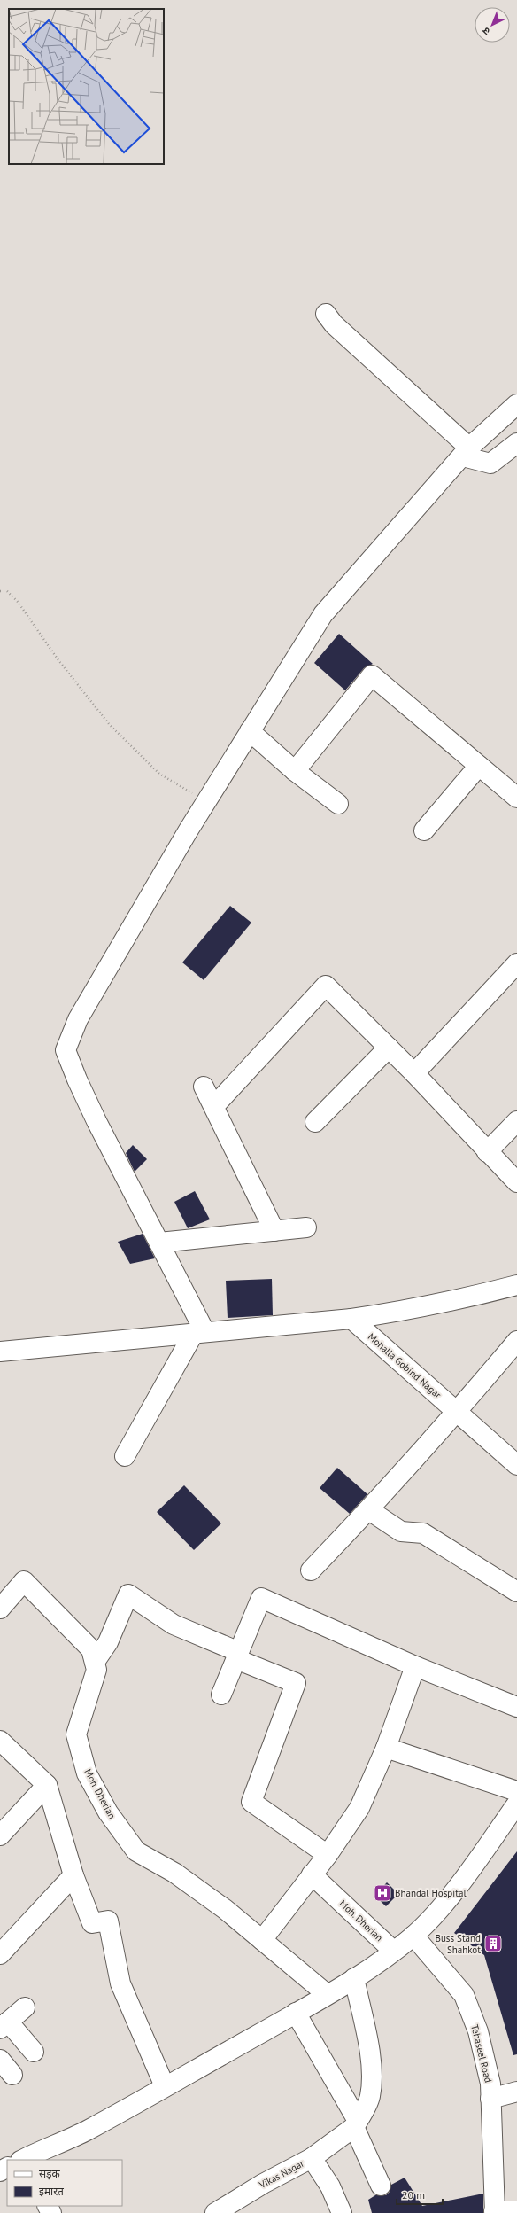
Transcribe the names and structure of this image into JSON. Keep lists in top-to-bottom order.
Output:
{
  "streets": {
    "street": [
      "Mohalla Gobind Nagar",
      "Moh. Dherian",
      "Tehaseel Road",
      "Vikas Nagar"
    ]
  },
  "places": {
    "hospital": ["Bhandal Hospital"],
    "building": ["Buss Stand Shahkot"]
  },
  "legend": ["सड़क", "इमारत"],
  "scale_bar": "20 m",
  "north": "bottom left"
}
